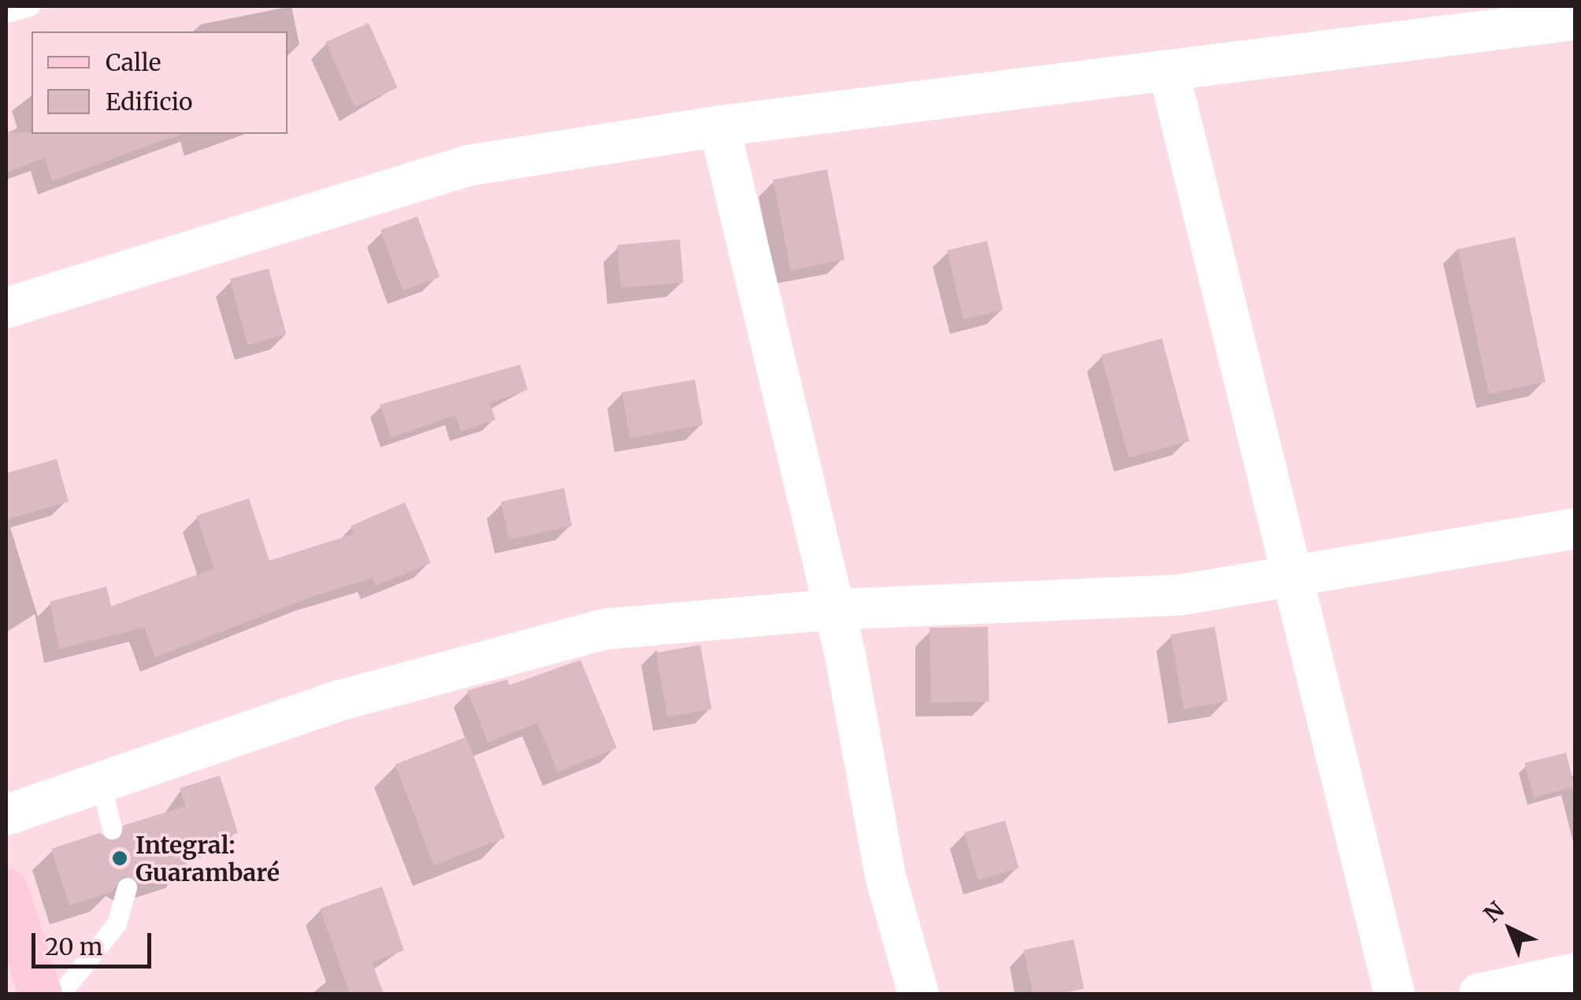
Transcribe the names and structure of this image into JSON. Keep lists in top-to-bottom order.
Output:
{
  "places": ["Integral: Guarambaré"],
  "legend": ["Calle", "Edificio"],
  "scale_bar": "20 m",
  "north": "top left"
}
